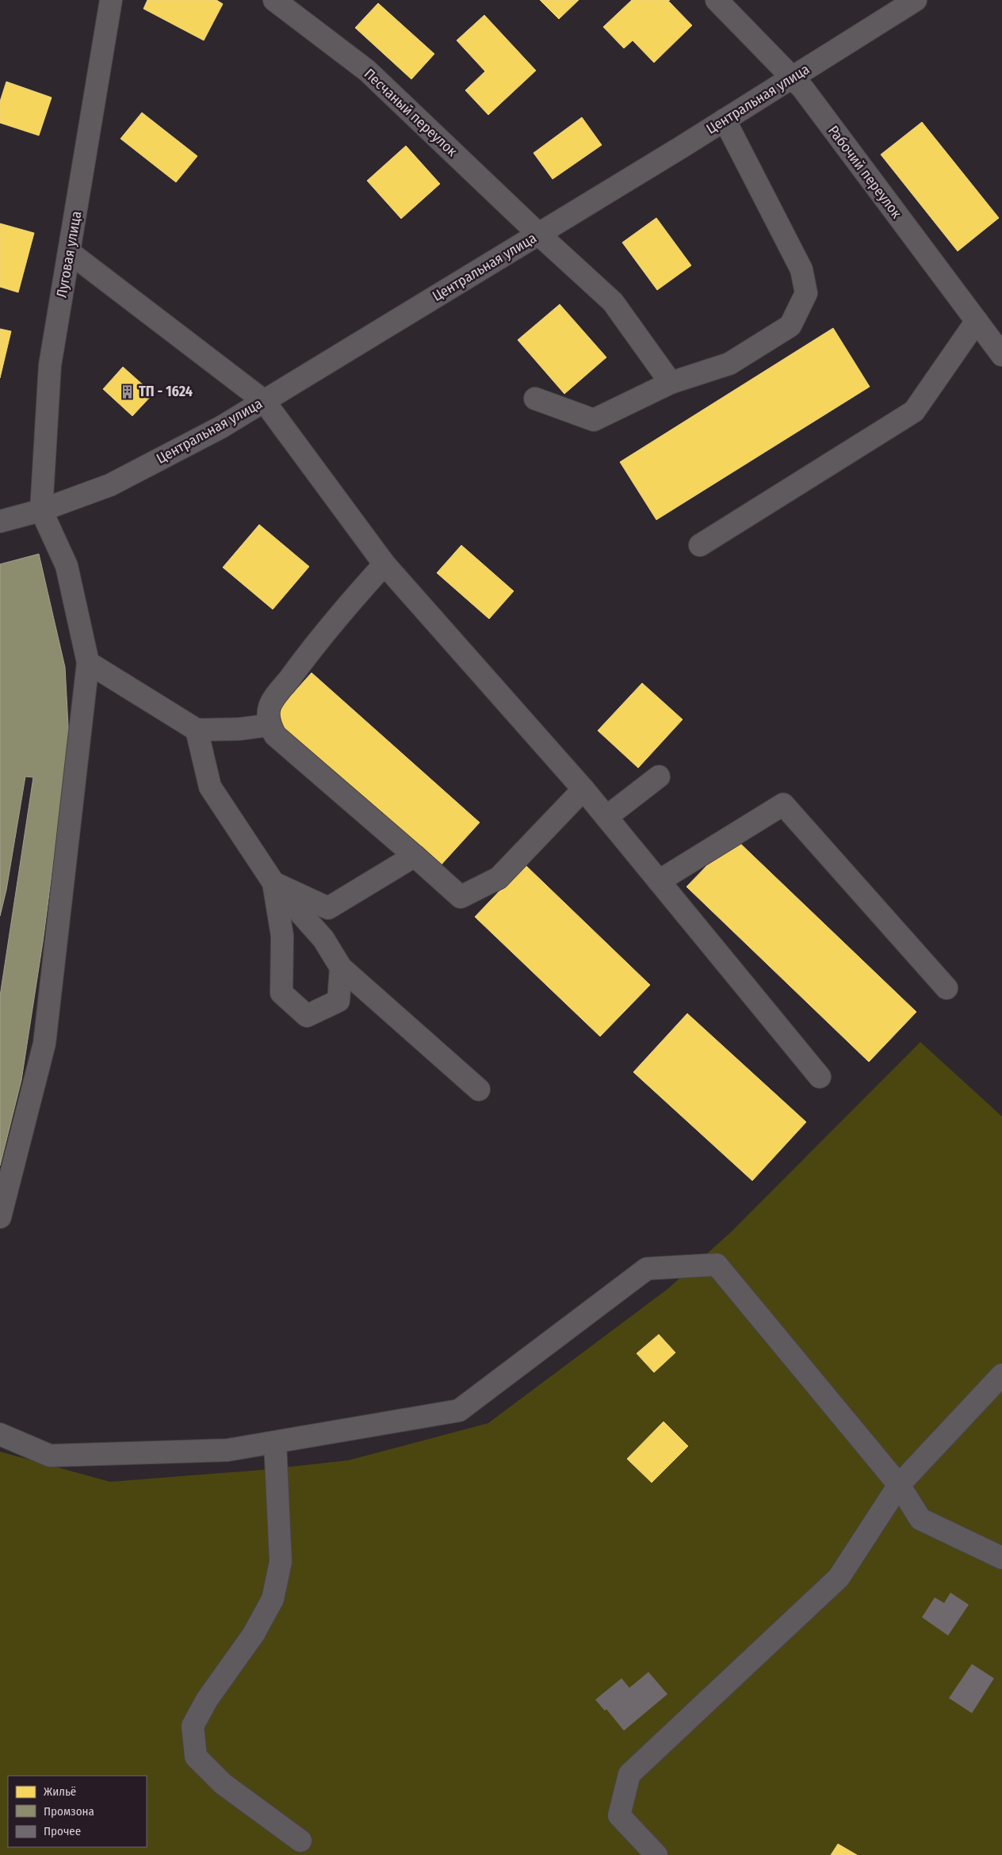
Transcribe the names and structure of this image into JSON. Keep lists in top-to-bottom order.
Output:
{
  "streets": {
    "street": [
      "Центральная улица",
      "Песчаный переулок",
      "Рабочий переулок",
      "Луговая улица"
    ]
  },
  "crossings": [
    ["Центральная улица", "Песчаный переулок"],
    ["Центральная улица", "Рабочий переулок"],
    ["Центральная улица", "Луговая улица"]
  ],
  "places": {
    "building": ["ТП - 1624"]
  },
  "legend": ["Жильё", "Промзона", "Прочее"]
}
